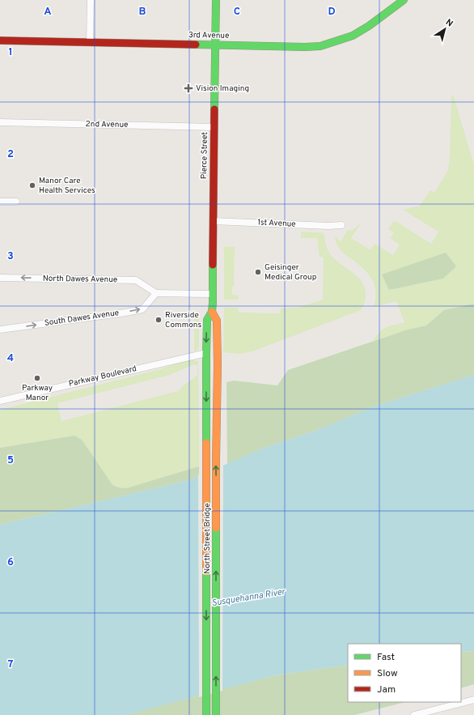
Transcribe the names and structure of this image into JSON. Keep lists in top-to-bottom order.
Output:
{
  "streets": {
    "main road": ["3rd Avenue", "Pierce Street", "North Street Bridge"],
    "street": [
      "2nd Avenue",
      "1st Avenue",
      "North Dawes Avenue",
      "South Dawes Avenue",
      "Parkway Boulevard"
    ]
  },
  "crossings": [
    ["3rd Avenue", "Pierce Street"],
    ["2nd Avenue", "Pierce Street"],
    ["Pierce Street", "1st Avenue"],
    ["Pierce Street", "Parkway Boulevard"],
    ["Pierce Street", "North Street Bridge"],
    ["North Dawes Avenue", "South Dawes Avenue"]
  ],
  "one_way": ["North Dawes Avenue", "South Dawes Avenue"],
  "water": ["Susquehanna River"],
  "places": {
    "health": ["Vision Imaging"],
    "other": [
      "Manor Care Health Services",
      "Geisinger Medical Group",
      "Riverside Commons",
      "Parkway Manor"
    ]
  },
  "legend": ["Fast", "Slow", "Jam"],
  "north": "top right",
  "grid": {
    "columns": [
      "A",
      "B",
      "C",
      "D"
    ],
    "rows": [
      "1",
      "2",
      "3",
      "4",
      "5",
      "6",
      "7"
    ]
  }
}
